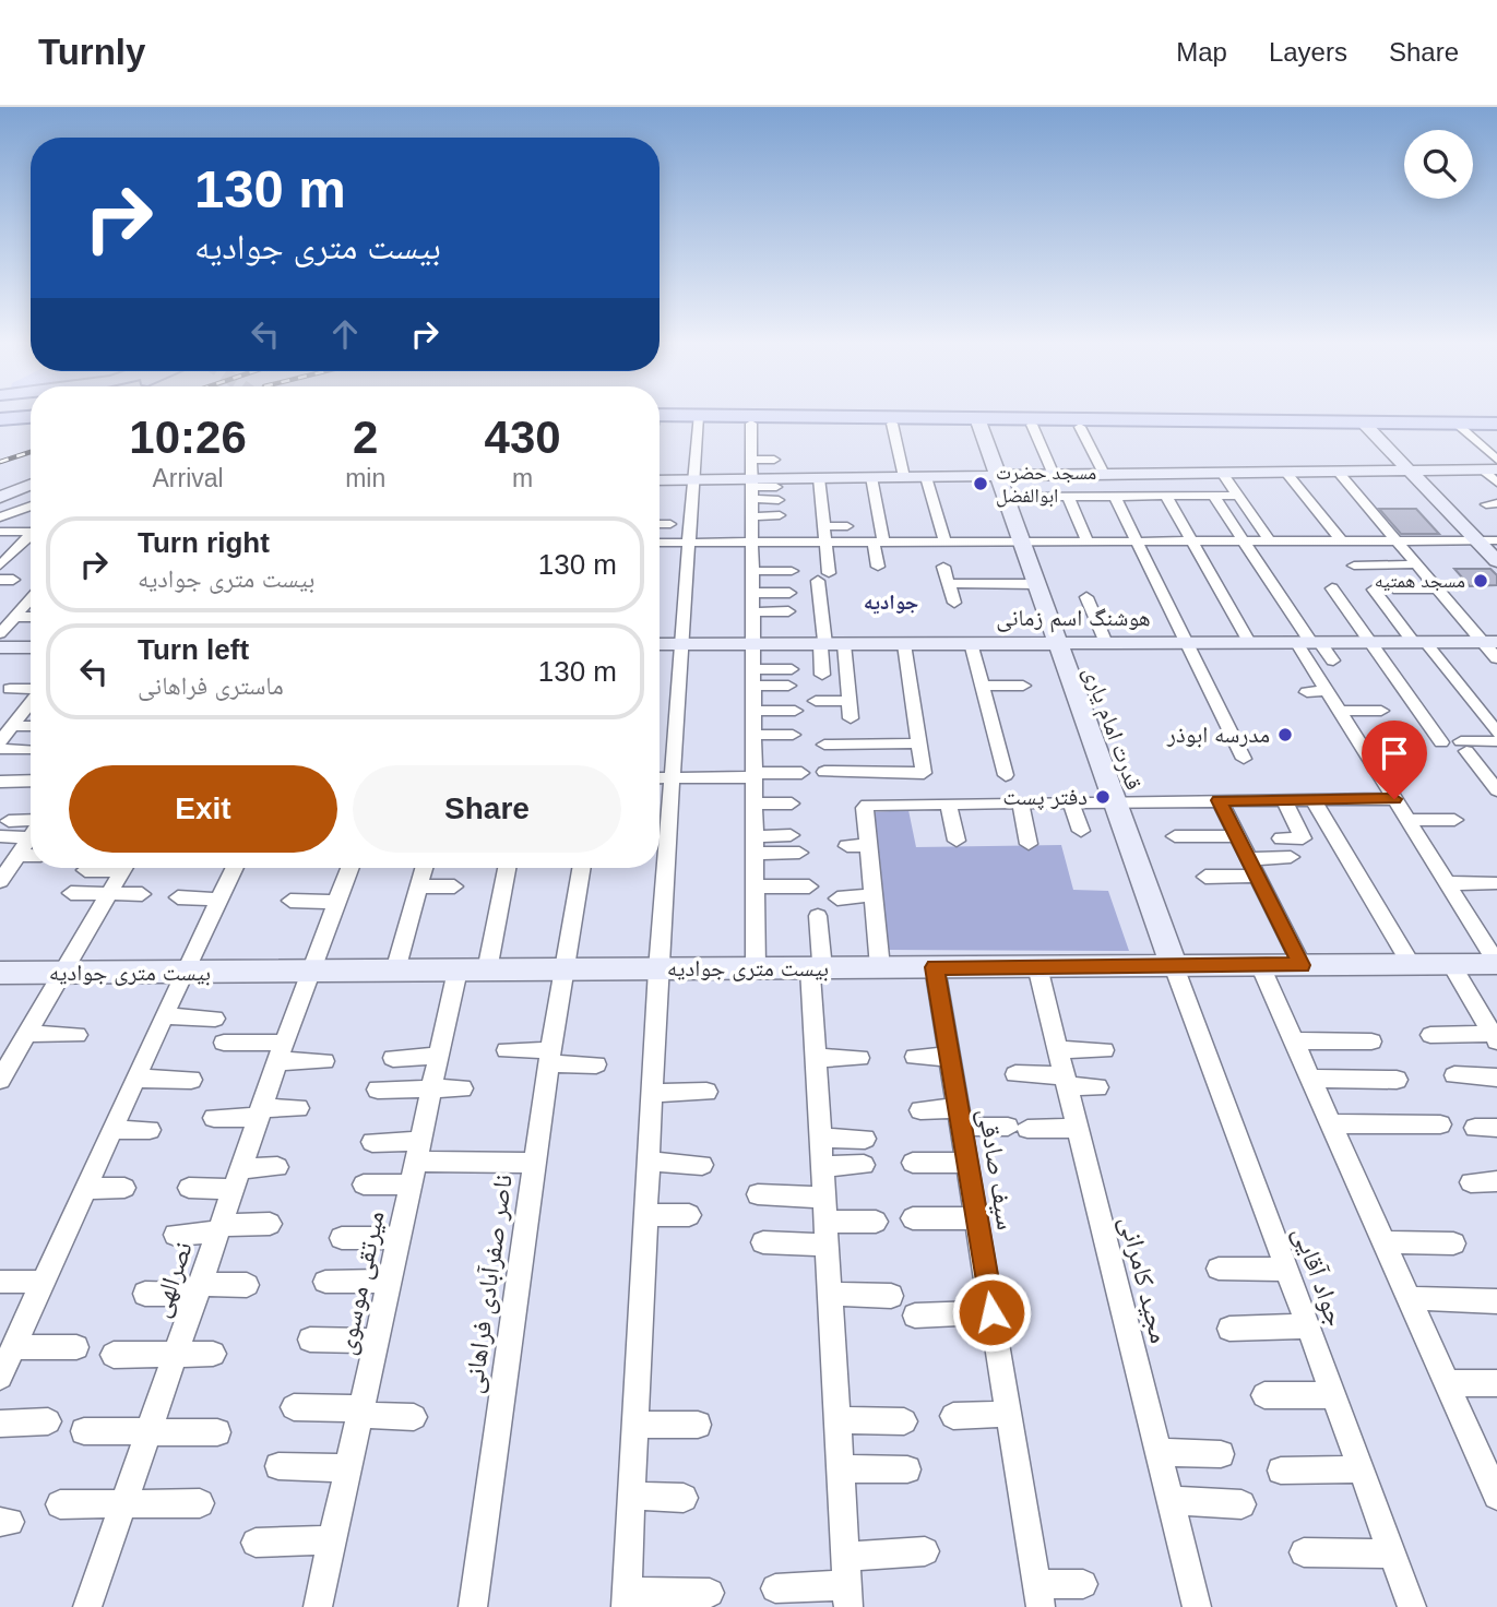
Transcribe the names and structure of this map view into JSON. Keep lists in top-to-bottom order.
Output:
{
  "streets": {
    "street": [
      "هوشنگ اسم زمانی",
      "قدرت امام یاری",
      "بیست متری جوادیه",
      "سیف صادقی",
      "جواد آقایی",
      "نصرالهی",
      "مجید کامرانی",
      "میرتقی موسوی",
      "ناصر صفرآبادی فراهانی"
    ]
  },
  "crossings": [
    ["هوشنگ اسم زمانی", "قدرت امام یاری"],
    ["قدرت امام یاری", "بیست متری جوادیه"],
    ["قدرت امام یاری", "جواد آقایی"],
    ["بیست متری جوادیه", "سیف صادقی"],
    ["بیست متری جوادیه", "جواد آقایی"],
    ["بیست متری جوادیه", "نصرالهی"],
    ["بیست متری جوادیه", "مجید کامرانی"],
    ["بیست متری جوادیه", "میرتقی موسوی"],
    ["بیست متری جوادیه", "ناصر صفرآبادی فراهانی"]
  ],
  "districts": ["جوادیه"],
  "places": [
    "مسجد حضرت ابوالفضل",
    "مسجد همتیه",
    "مدرسه ابوذر",
    "دفتر پست"
  ],
  "page": {
    "header": "Turnly",
    "nav": ["Map", "Layers", "Share"],
    "turn": ["130 m", "بیست متری جوادیه"],
    "eta": [
      "10:26",
      "Arrival",
      "2",
      "min",
      "430",
      "m"
    ],
    "list": [
      {
        "name": "Turn right",
        "note": "بیست متری جوادیه",
        "value": "130 m"
      },
      {
        "name": "Turn left",
        "note": "ماستری فراهانی",
        "value": "130 m"
      }
    ],
    "buttons": ["Exit", "Share"]
  }
}
